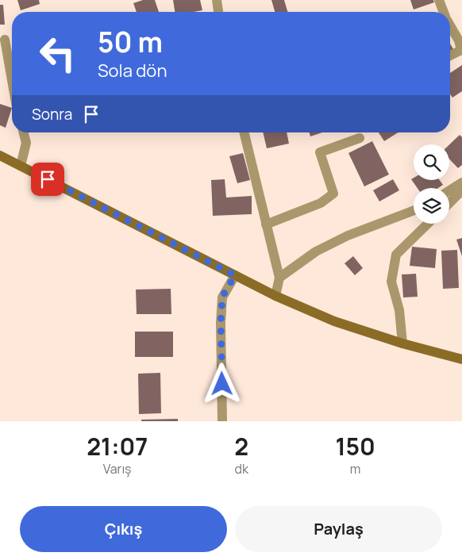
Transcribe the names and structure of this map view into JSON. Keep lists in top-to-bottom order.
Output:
{
  "page": {
    "turn": ["50 m", "Sola dön"],
    "then": "Sonra",
    "eta": [
      "21:07",
      "Varış",
      "2",
      "dk",
      "150",
      "m"
    ],
    "buttons": ["Çıkış", "Paylaş"]
  }
}
